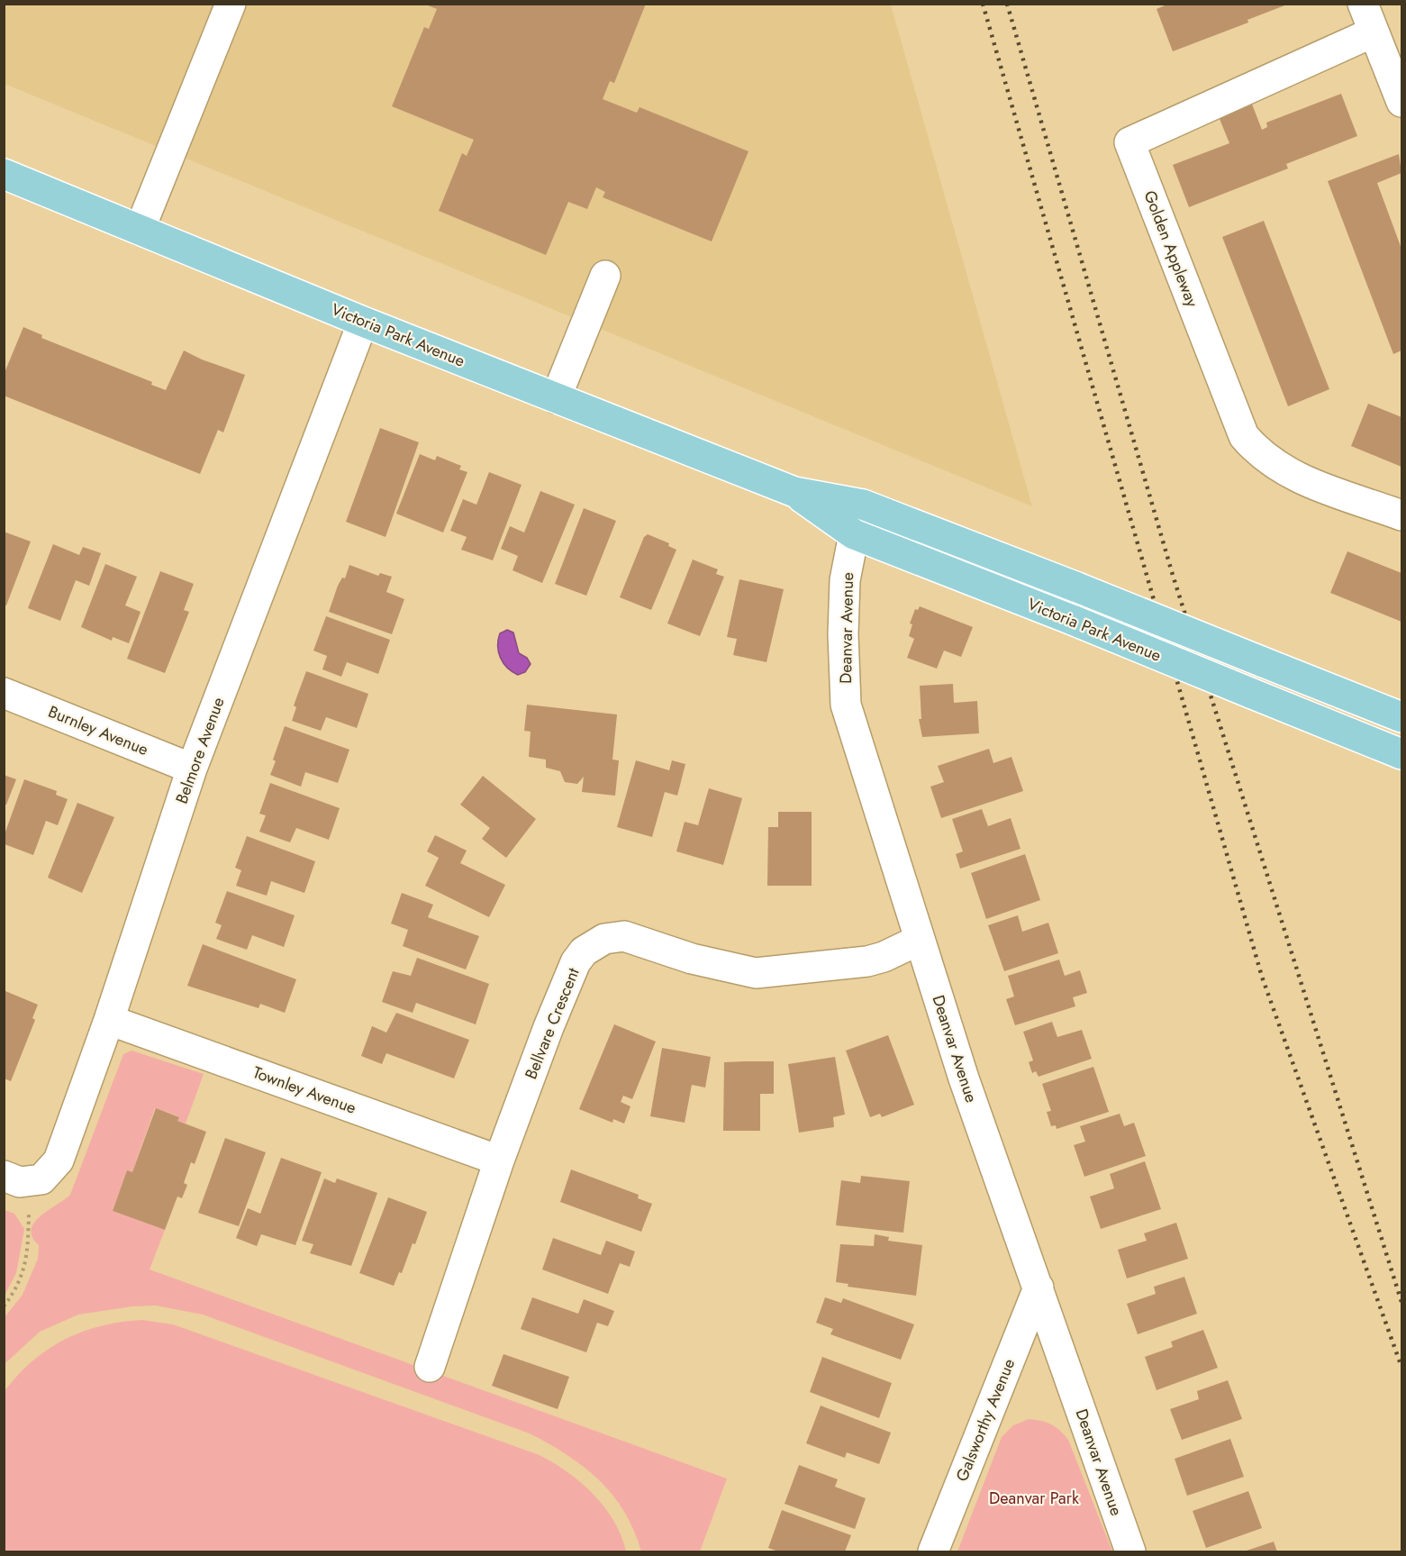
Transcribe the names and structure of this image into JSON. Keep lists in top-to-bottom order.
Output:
{
  "streets": {
    "main road": ["Victoria Park Avenue"],
    "street": [
      "Golden Appleway",
      "Deanvar Avenue",
      "Burnley Avenue",
      "Belmore Avenue",
      "Bellvare Crescent",
      "Townley Avenue",
      "Galsworthy Avenue"
    ]
  },
  "crossings": [
    ["Victoria Park Avenue", "Deanvar Avenue"],
    ["Victoria Park Avenue", "Belmore Avenue"],
    ["Deanvar Avenue", "Bellvare Crescent"],
    ["Deanvar Avenue", "Galsworthy Avenue"],
    ["Burnley Avenue", "Belmore Avenue"],
    ["Belmore Avenue", "Townley Avenue"],
    ["Bellvare Crescent", "Townley Avenue"]
  ],
  "parks": ["Deanvar Park"]
}
